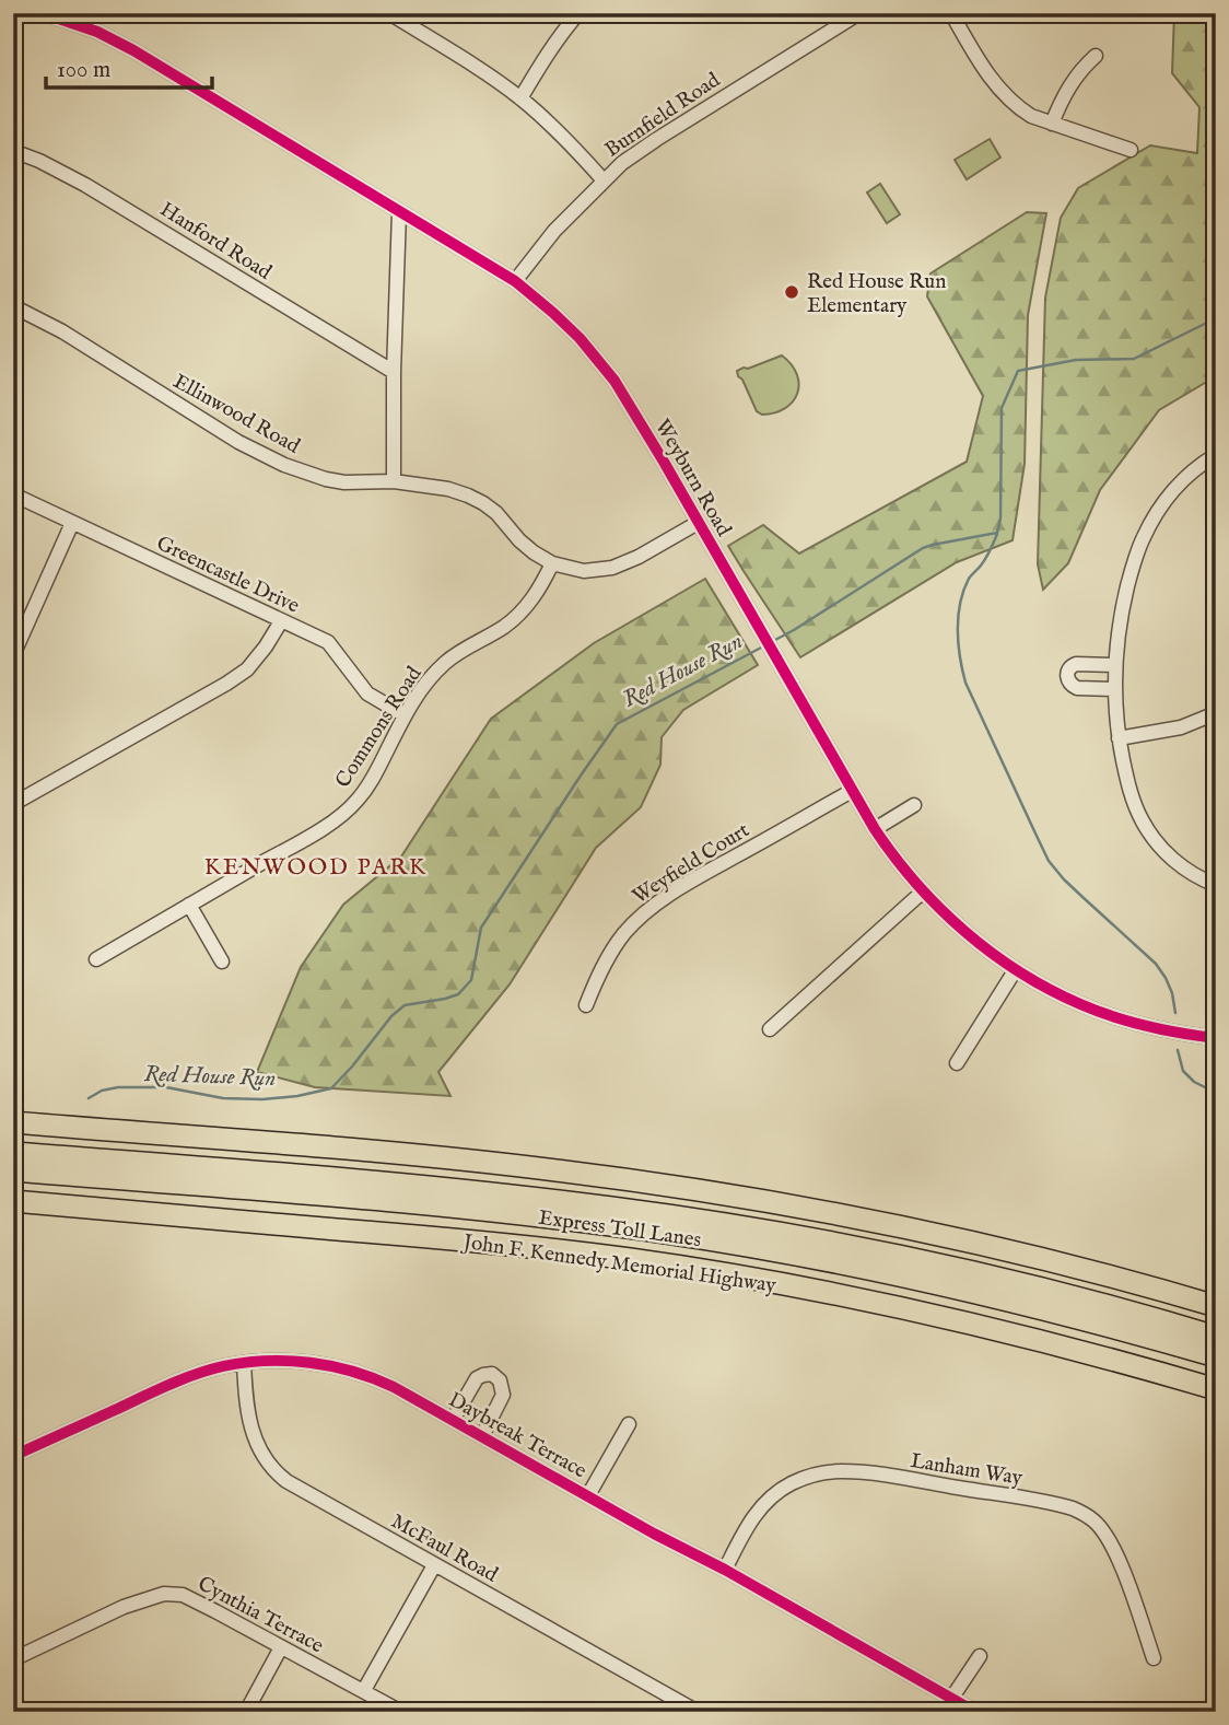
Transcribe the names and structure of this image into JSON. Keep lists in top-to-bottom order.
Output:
{
  "streets": {
    "highway": ["Express Toll Lanes", "John F. Kennedy Memorial Highway"],
    "street": [
      "Burnfield Road",
      "Hanford Road",
      "Ellinwood Road",
      "Weyburn Road",
      "Greencastle Drive",
      "Commons Road",
      "Weyfield Court",
      "Daybreak Terrace",
      "Lanham Way",
      "McFaul Road",
      "Cynthia Terrace"
    ]
  },
  "crossings": [
    ["Burnfield Road", "Weyburn Road"],
    ["Ellinwood Road", "Weyburn Road"],
    ["Ellinwood Road", "Commons Road"],
    ["Weyburn Road", "Weyfield Court"],
    ["Greencastle Drive", "Commons Road"],
    ["Daybreak Terrace", "Lanham Way"],
    ["Daybreak Terrace", "McFaul Road"]
  ],
  "districts": ["KENWOOD PARK"],
  "water": ["Red House Run"],
  "places": ["Red House Run Elementary"],
  "scale_bar": "100 m"
}
